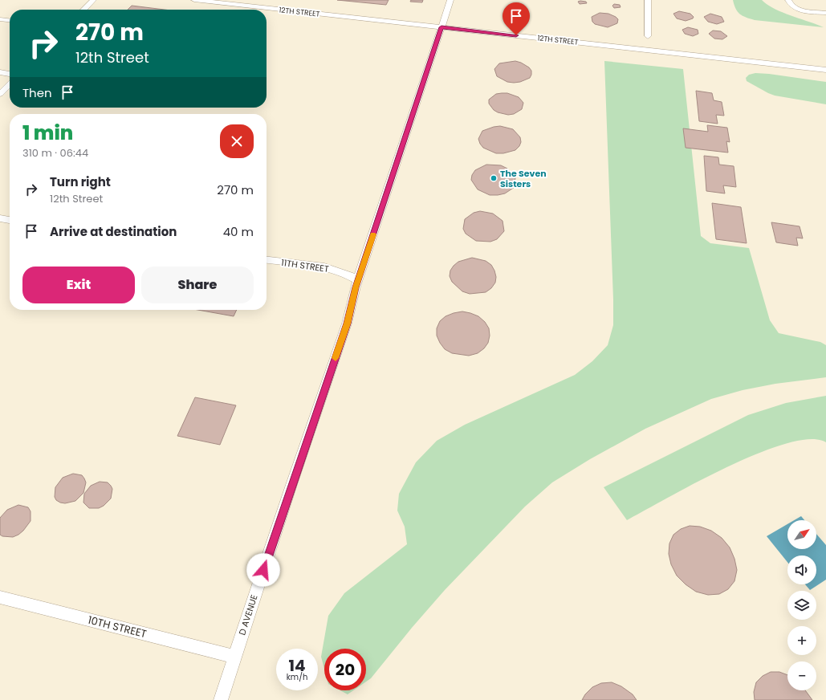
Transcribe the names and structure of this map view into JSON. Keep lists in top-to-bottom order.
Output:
{
  "streets": {
    "lane": [
      "12TH STREET",
      "11TH STREET",
      "D AVENUE",
      "10TH STREET"
    ]
  },
  "crossings": [
    ["12TH STREET", "D AVENUE"],
    ["11TH STREET", "D AVENUE"],
    ["D AVENUE", "10TH STREET"]
  ],
  "places": ["The Seven Sisters"],
  "north": "top right",
  "page": {
    "turn": ["270 m", "12th Street"],
    "then": "Then",
    "heading": ["1 min", "310 m · 06:44"],
    "list": [
      {
        "name": "Turn right",
        "note": "12th Street",
        "value": "270 m"
      },
      {
        "name": "Arrive at destination",
        "value": "40 m"
      }
    ],
    "buttons": ["Exit", "Share"],
    "map_buttons": ["+", "−"],
    "speed": "14 km/h",
    "limit": "20"
  }
}
